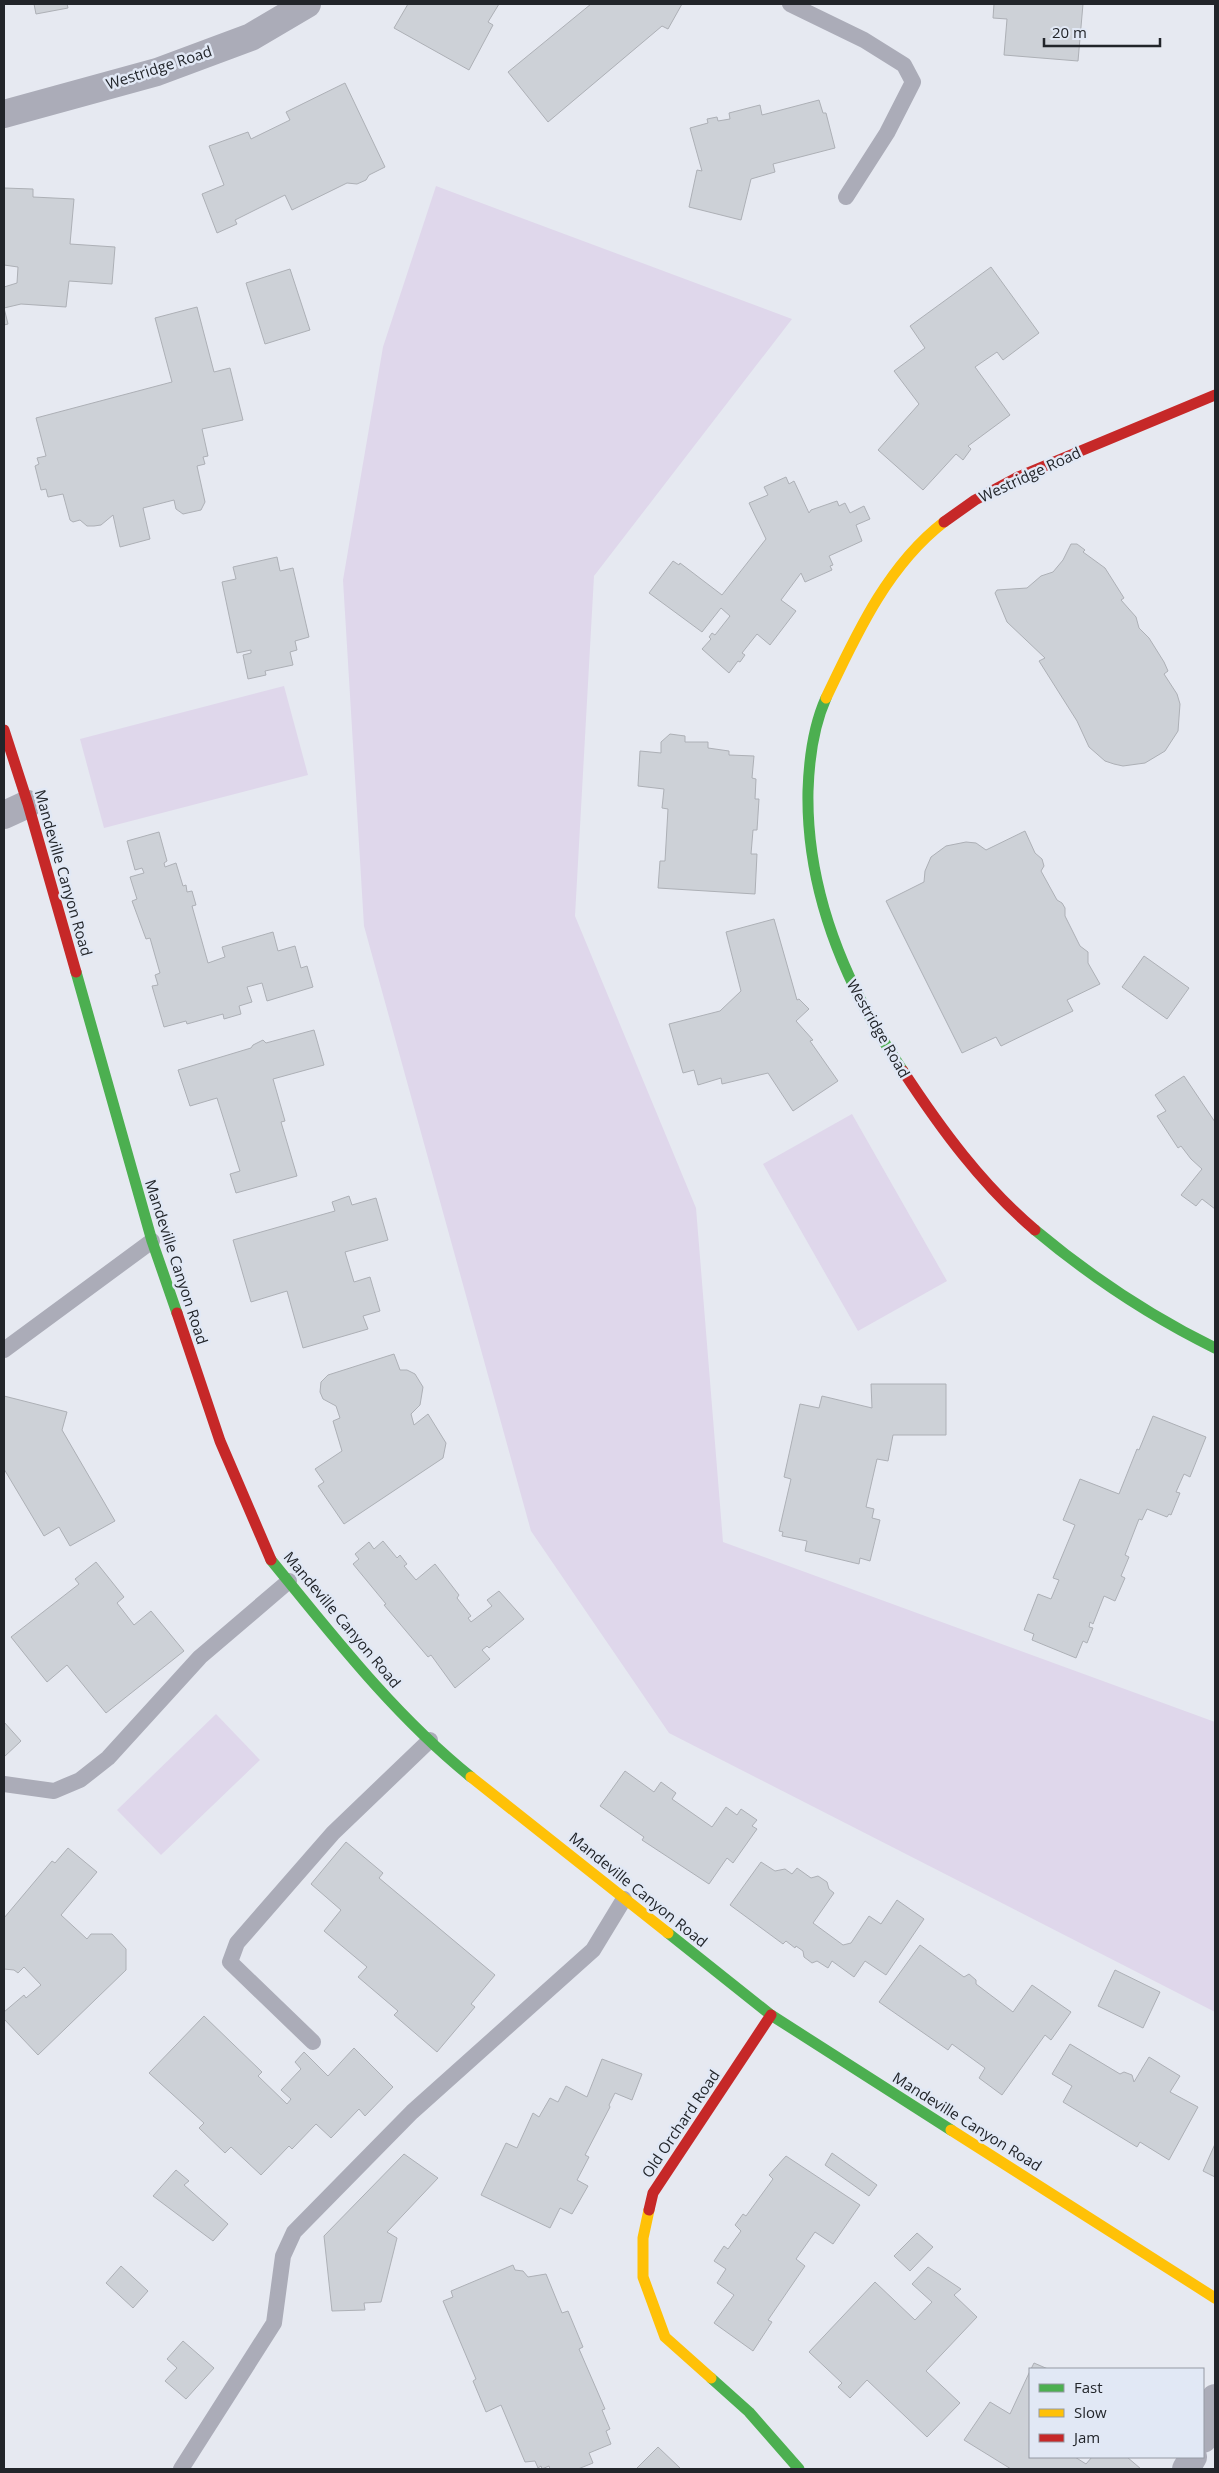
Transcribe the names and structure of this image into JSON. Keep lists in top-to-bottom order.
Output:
{
  "streets": {
    "street": ["Westridge Road", "Mandeville Canyon Road", "Old Orchard Road"]
  },
  "crossings": [
    ["Mandeville Canyon Road", "Old Orchard Road"]
  ],
  "legend": ["Fast", "Slow", "Jam"],
  "scale_bar": "20 m"
}
